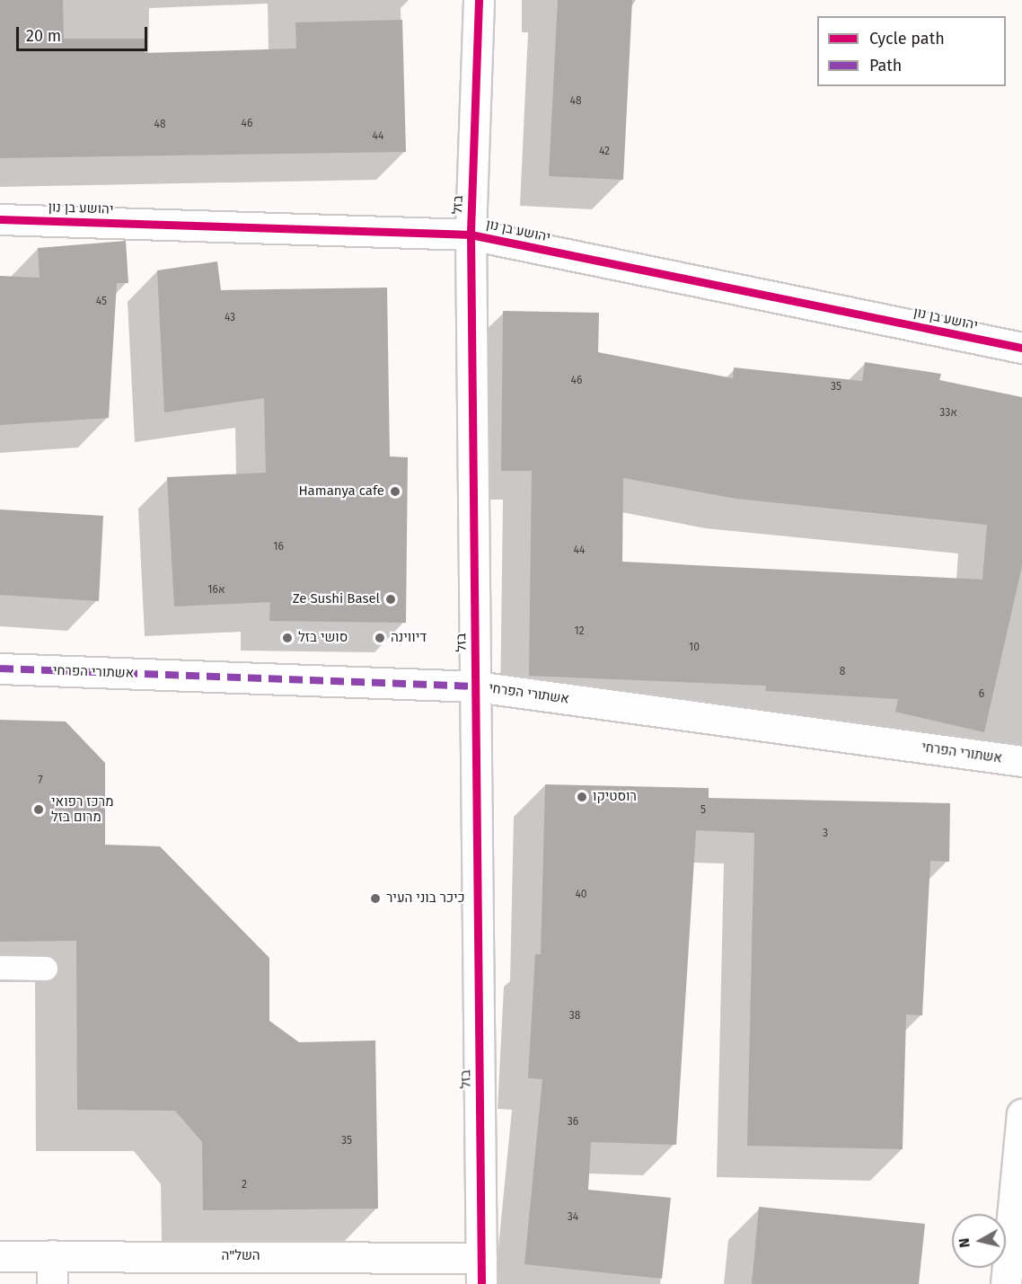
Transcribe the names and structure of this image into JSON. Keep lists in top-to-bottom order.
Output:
{
  "streets": {
    "street": [
      "בזל",
      "יהושע בן נון",
      "אשתורי הפרחי",
      "השל\"ה"
    ]
  },
  "crossings": [
    ["בזל", "יהושע בן נון"],
    ["בזל", "אשתורי הפרחי"],
    ["בזל", "השל\"ה"]
  ],
  "places": [
    "Hamanya cafe",
    "Ze Sushi Basel",
    "סושי בזל",
    "דיווינה",
    "רוסטיקו",
    "מרכז רפואי מרום בזל",
    "כיכר בוני העיר"
  ],
  "house_numbers": [
    "48",
    "46",
    "48",
    "44",
    "42",
    "45",
    "43",
    "46",
    "35",
    "33א",
    "16",
    "44",
    "16א",
    "12",
    "10",
    "8",
    "6",
    "7",
    "5",
    "3",
    "40",
    "38",
    "36",
    "35",
    "2",
    "34"
  ],
  "legend": ["Cycle path", "Path"],
  "scale_bar": "20 m",
  "north": "left"
}
